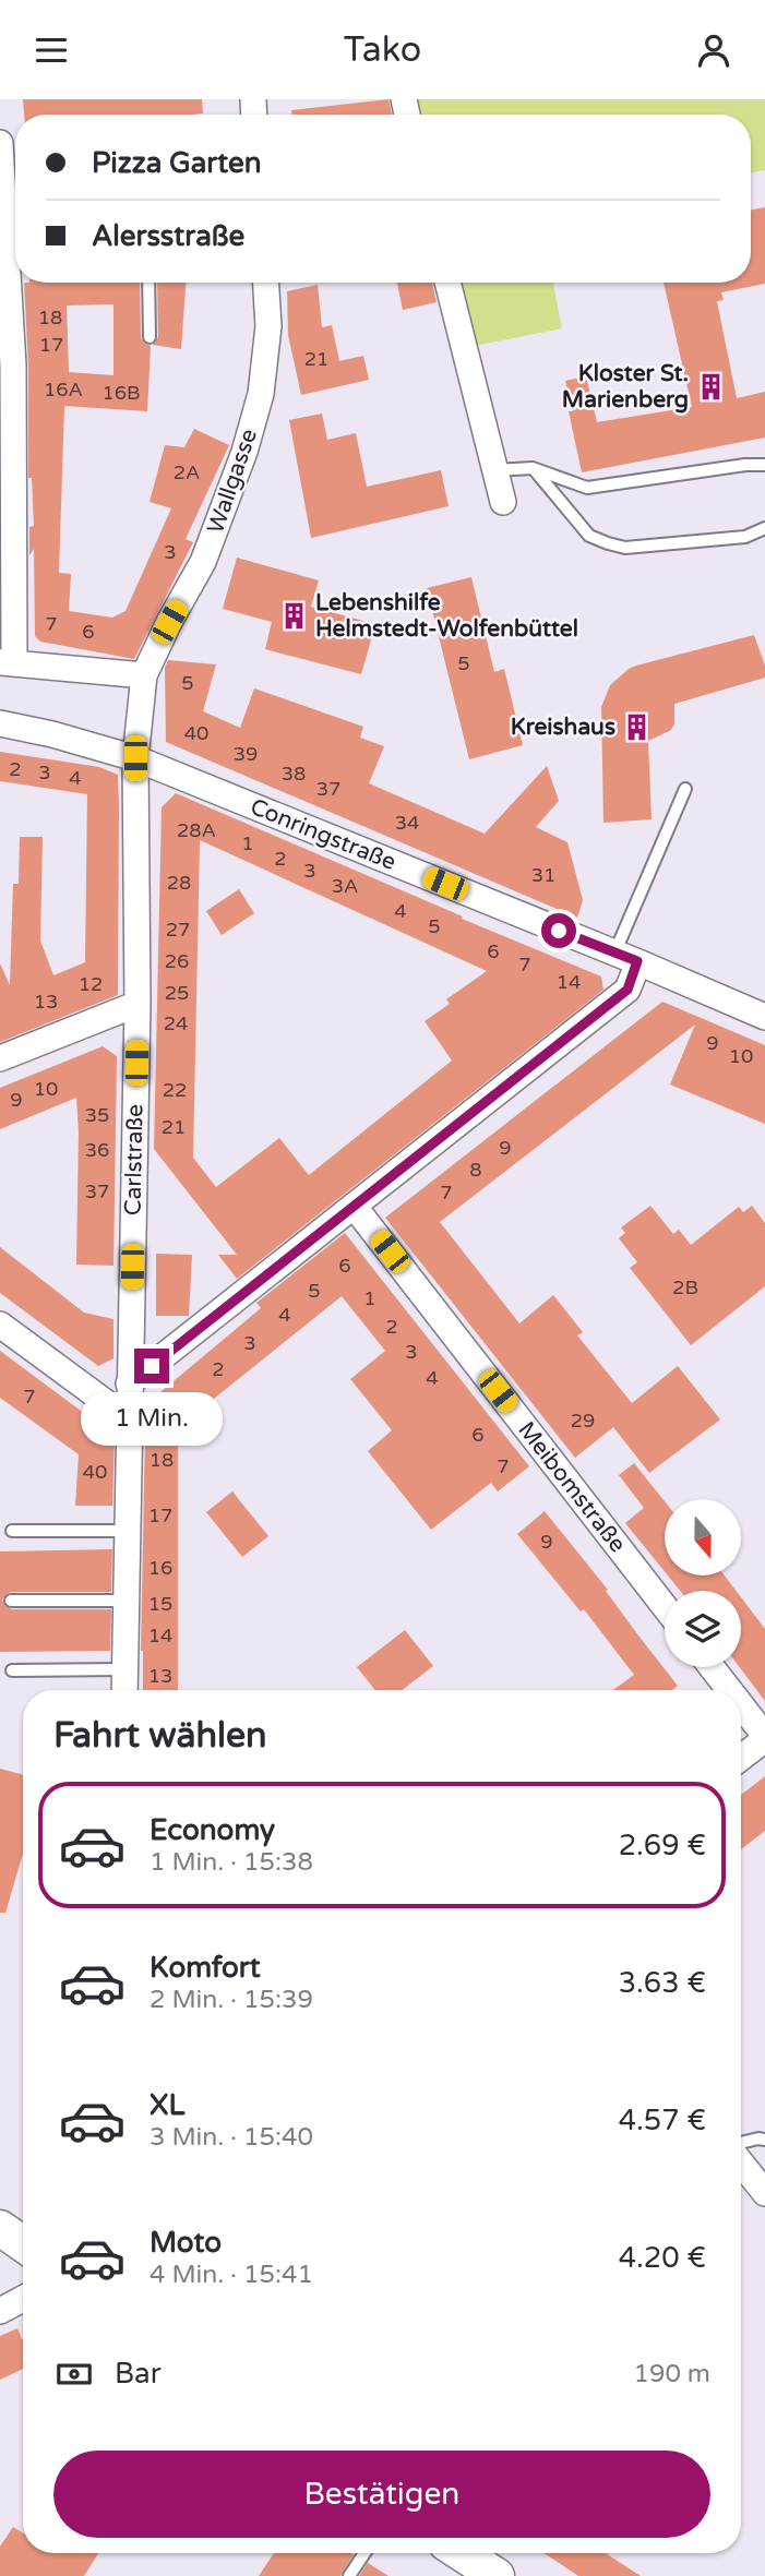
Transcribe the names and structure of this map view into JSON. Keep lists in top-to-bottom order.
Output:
{
  "streets": {
    "street": [
      "Wallgasse",
      "Conringstraße",
      "Carlstraße",
      "Meibomstraße"
    ]
  },
  "crossings": [
    ["Wallgasse", "Conringstraße"],
    ["Wallgasse", "Carlstraße"],
    ["Conringstraße", "Carlstraße"]
  ],
  "places": {
    "building": ["Kloster St. Marienberg", "Lebenshilfe Helmstedt-Wolfenbüttel", "Kreishaus"]
  },
  "house_numbers": [
    "18",
    "17",
    "21",
    "16A",
    "16B",
    "2A",
    "3",
    "7",
    "6",
    "5",
    "5",
    "40",
    "39",
    "2",
    "3",
    "38",
    "4",
    "37",
    "34",
    "28A",
    "1",
    "2",
    "3",
    "31",
    "28",
    "3A",
    "4",
    "5",
    "27",
    "6",
    "26",
    "7",
    "14",
    "12",
    "25",
    "13",
    "24",
    "9",
    "10",
    "10",
    "22",
    "9",
    "35",
    "21",
    "9",
    "36",
    "8",
    "37",
    "7",
    "6",
    "2B",
    "5",
    "1",
    "4",
    "2",
    "3",
    "3",
    "2",
    "4",
    "7",
    "29",
    "6",
    "18",
    "7",
    "40",
    "17",
    "9",
    "16",
    "15",
    "14",
    "13"
  ],
  "north": "bottom",
  "page": {
    "header": "Tako",
    "banner": ["Pizza Garten", "Alersstraße"],
    "bubble": "1 Min.",
    "heading": "Fahrt wählen",
    "list": [
      {
        "name": "Economy",
        "note": "1 Min. · 15:38",
        "value": "2.69 €"
      },
      {
        "name": "Komfort",
        "note": "2 Min. · 15:39",
        "value": "3.63 €"
      },
      {
        "name": "XL",
        "note": "3 Min. · 15:40",
        "value": "4.57 €"
      },
      {
        "name": "Moto",
        "note": "4 Min. · 15:41",
        "value": "4.20 €"
      }
    ],
    "pay": ["Bar", "190 m"],
    "buttons": "Bestätigen"
  }
}
